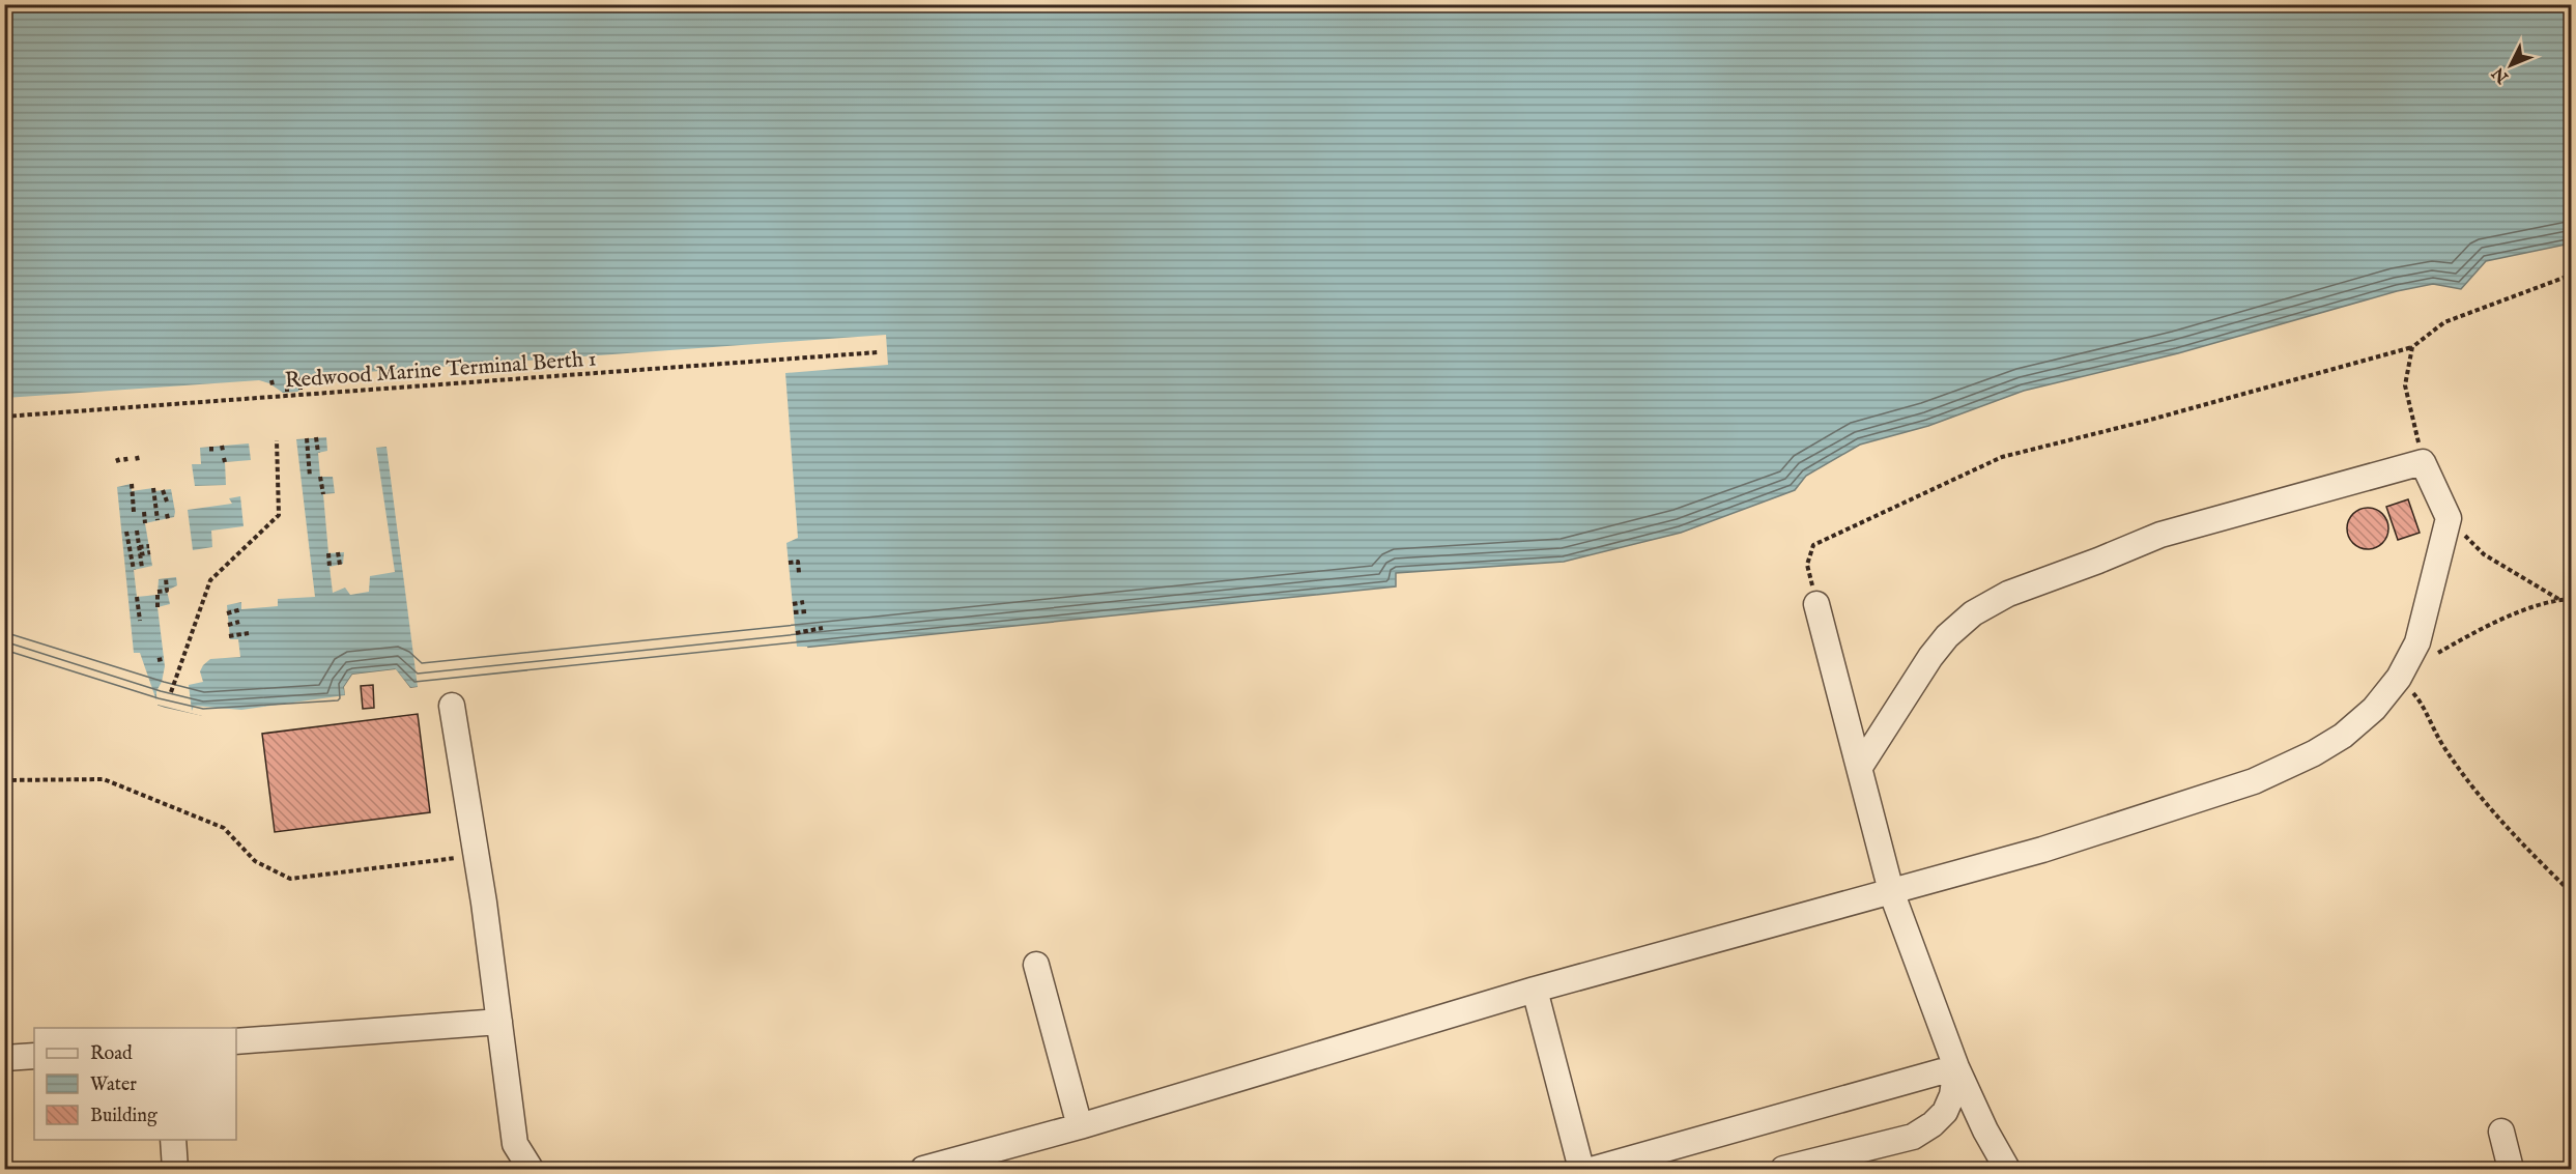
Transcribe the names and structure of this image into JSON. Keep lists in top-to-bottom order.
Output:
{
  "streets": {
    "path": ["Redwood Marine Terminal Berth 1"]
  },
  "legend": ["Road", "Water", "Building"],
  "north": "bottom left"
}
